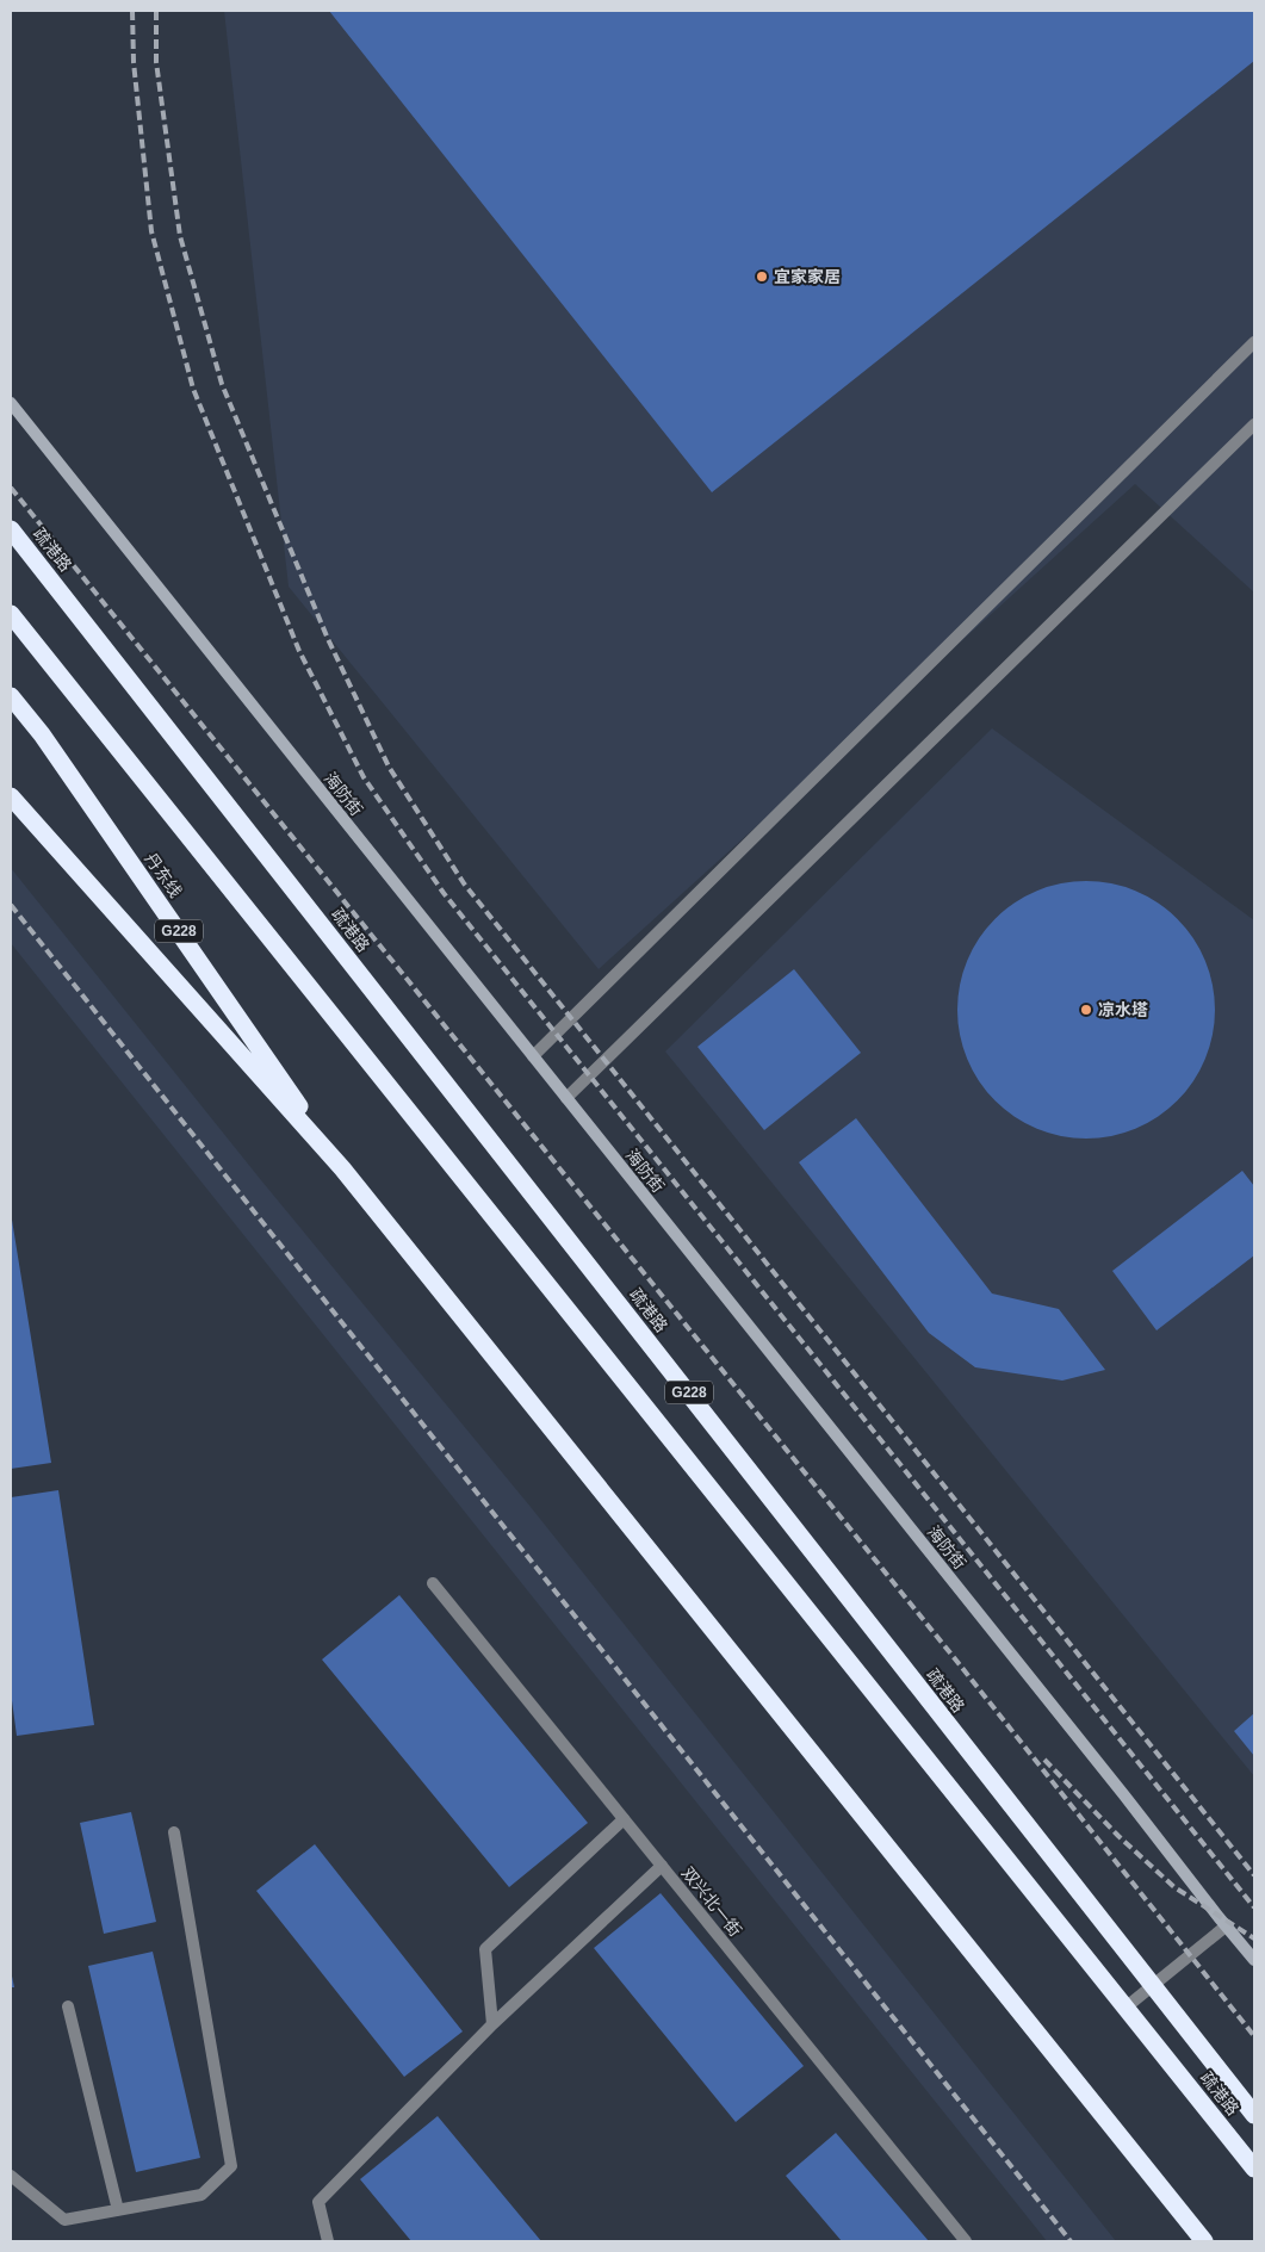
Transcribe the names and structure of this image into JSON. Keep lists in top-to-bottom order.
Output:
{
  "streets": {
    "highway": ["疏港路", "丹东线", "G228"],
    "street": ["海防街", "双兴北一街"]
  },
  "crossings": [
    ["丹东线", "G228"]
  ],
  "places": ["宜家家居", "凉水塔"]
}
